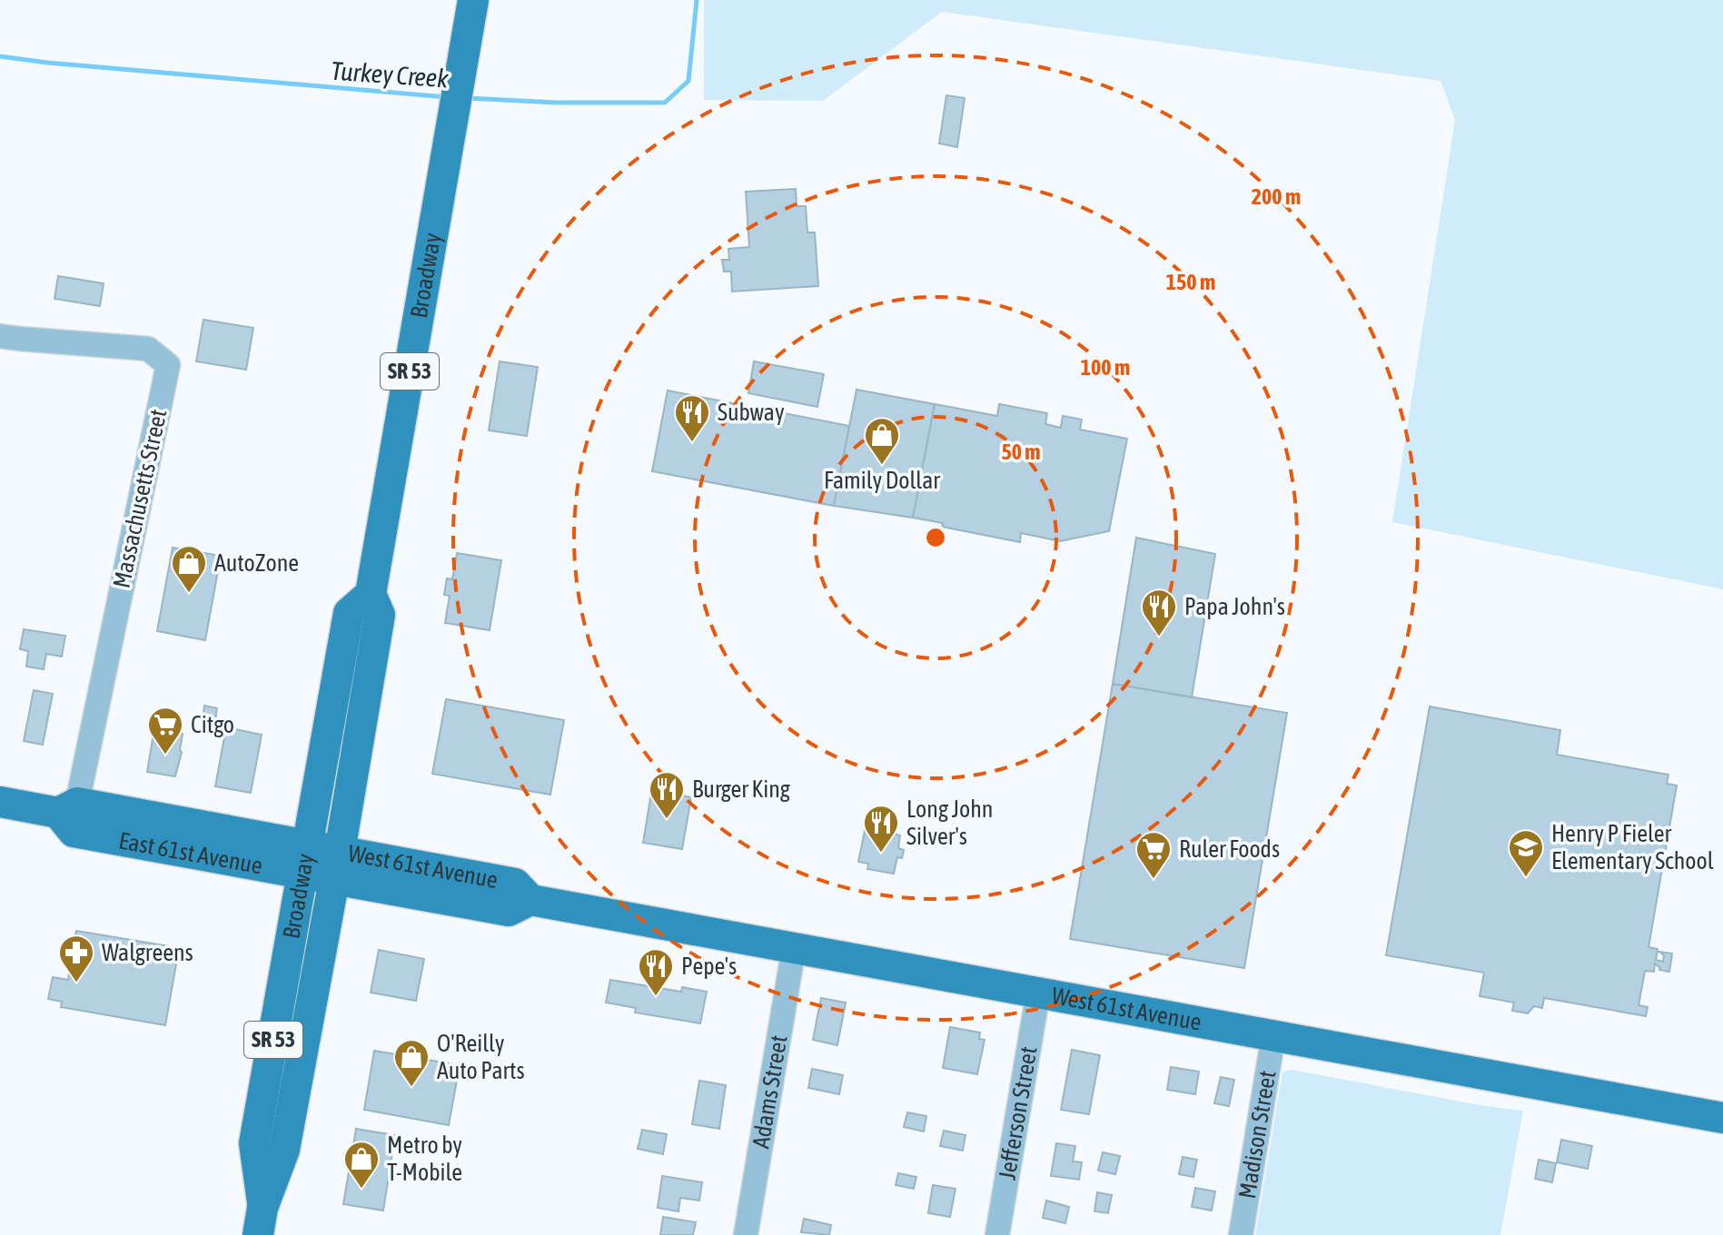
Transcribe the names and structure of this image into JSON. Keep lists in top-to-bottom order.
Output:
{
  "streets": {
    "main road": [
      "Broadway",
      "SR 53",
      "East 61st Avenue",
      "West 61st Avenue"
    ],
    "street": [
      "Massachusetts Street",
      "Adams Street",
      "Jefferson Street",
      "Madison Street"
    ]
  },
  "crossings": [
    ["Broadway", "East 61st Avenue"],
    ["Broadway", "West 61st Avenue"],
    ["Massachusetts Street", "East 61st Avenue"],
    ["East 61st Avenue", "West 61st Avenue"],
    ["West 61st Avenue", "Adams Street"],
    ["West 61st Avenue", "Jefferson Street"],
    ["West 61st Avenue", "Madison Street"]
  ],
  "water": ["Turkey Creek"],
  "places": {
    "restaurant": [
      "Subway",
      "Papa John's",
      "Burger King",
      "Long John Silver's",
      "Pepe's"
    ],
    "shop": [
      "Family Dollar",
      "AutoZone",
      "O'Reilly Auto Parts",
      "Metro by T-Mobile"
    ],
    "supermarket": ["Citgo", "Ruler Foods"],
    "school or university": ["Henry P Fieler Elementary School"],
    "pharmacy": ["Walgreens"]
  },
  "rings": [
    "200 m",
    "150 m",
    "100 m",
    "50 m"
  ]
}
